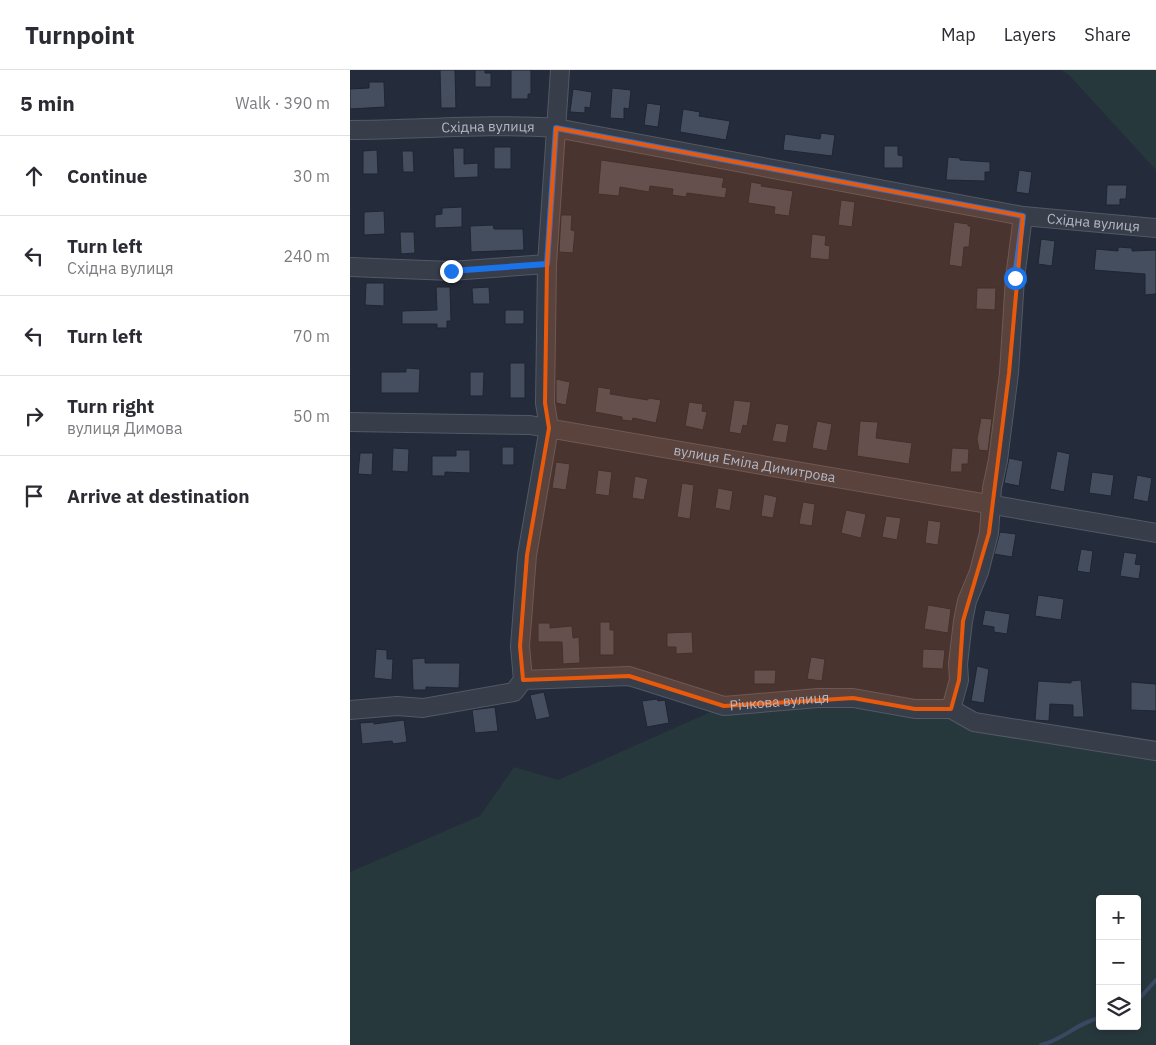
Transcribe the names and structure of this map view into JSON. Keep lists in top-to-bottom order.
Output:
{
  "streets": {
    "street": ["Східна вулиця", "вулиця Еміла Димитрова", "Річкова вулиця"]
  },
  "page": {
    "header": "Turnpoint",
    "nav": ["Map", "Layers", "Share"],
    "heading": ["5 min", "Walk · 390 m"],
    "list": [
      ["Continue", "30 m"],
      ["Turn left", "Східна вулиця", "240 m"],
      ["Turn left", "70 m"],
      ["Turn right", "вулиця Димова", "50 m"],
      "Arrive at destination"
    ],
    "map_buttons": ["+", "−"]
  }
}
